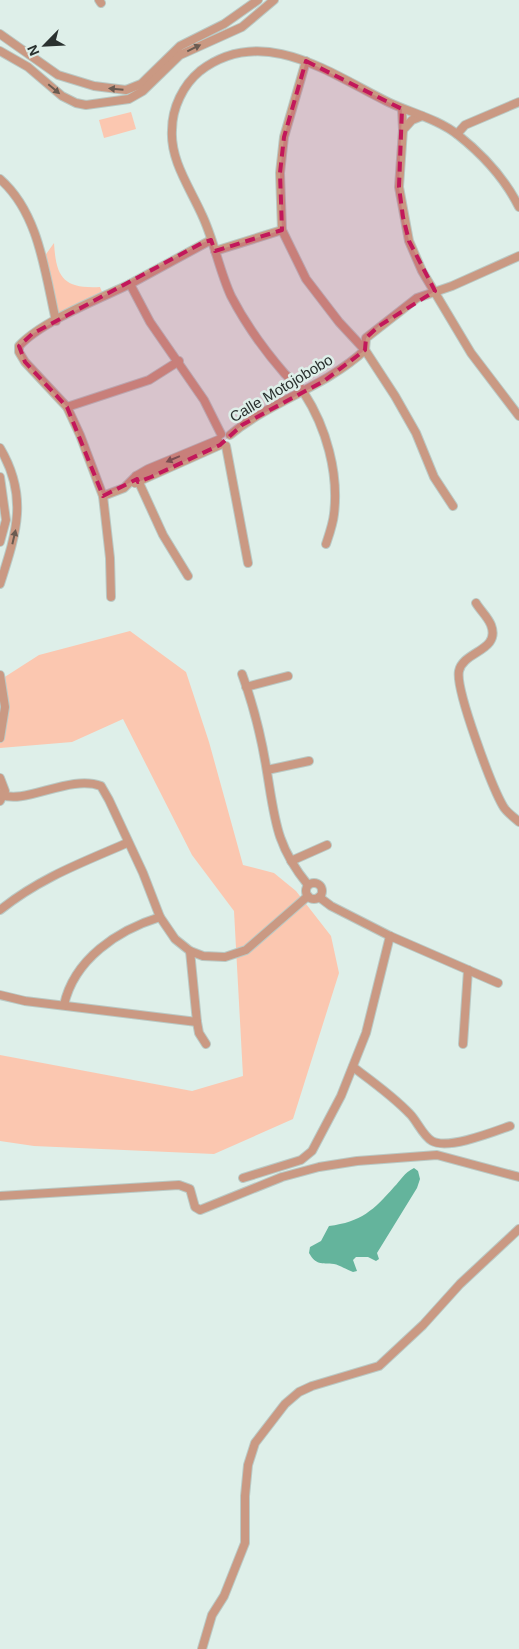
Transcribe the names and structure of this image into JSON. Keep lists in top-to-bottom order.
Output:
{
  "streets": {
    "street": ["Calle Motojobobo"]
  },
  "north": "bottom left"
}
